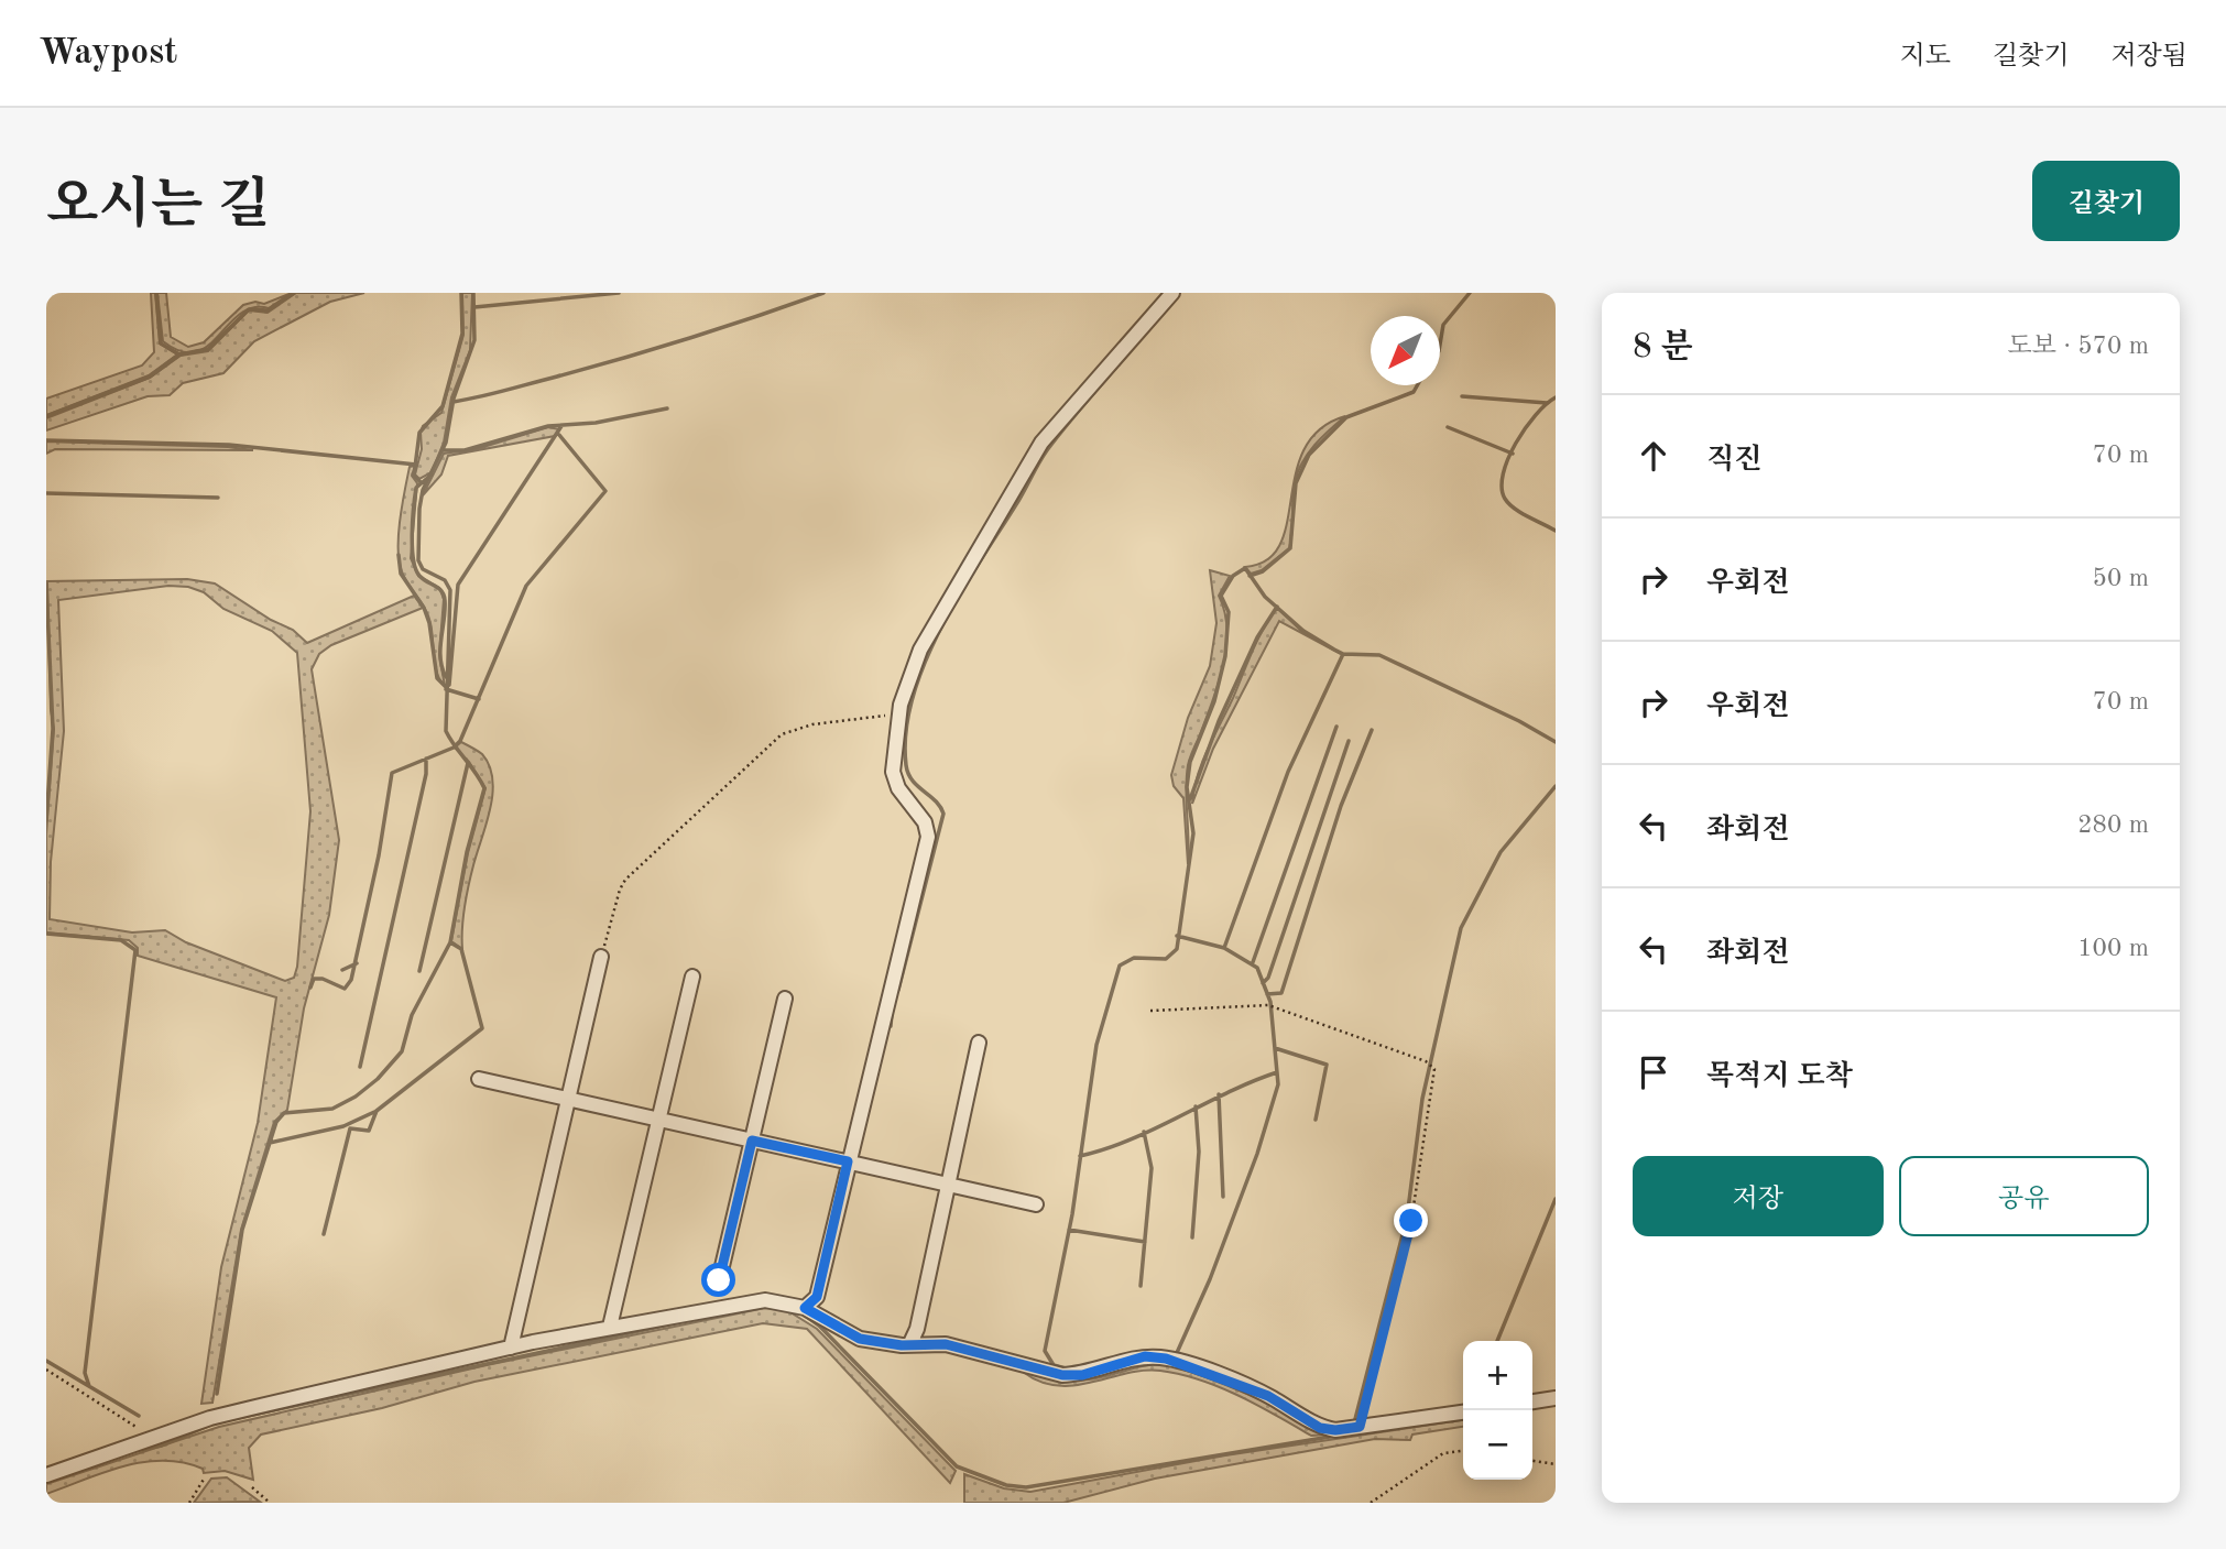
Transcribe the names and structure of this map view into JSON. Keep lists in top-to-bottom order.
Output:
{
  "north": "bottom left",
  "page": {
    "header": "Waypost",
    "nav": ["지도", "길찾기", "저장됨"],
    "title": "오시는 길",
    "buttons": [
      "길찾기",
      ["저장", "공유"]
    ],
    "heading": ["8 분", "도보 · 570 m"],
    "list": [
      ["직진", "70 m"],
      ["우회전", "50 m"],
      ["우회전", "70 m"],
      ["좌회전", "280 m"],
      ["좌회전", "100 m"],
      "목적지 도착"
    ],
    "map_buttons": ["+", "−"]
  }
}
